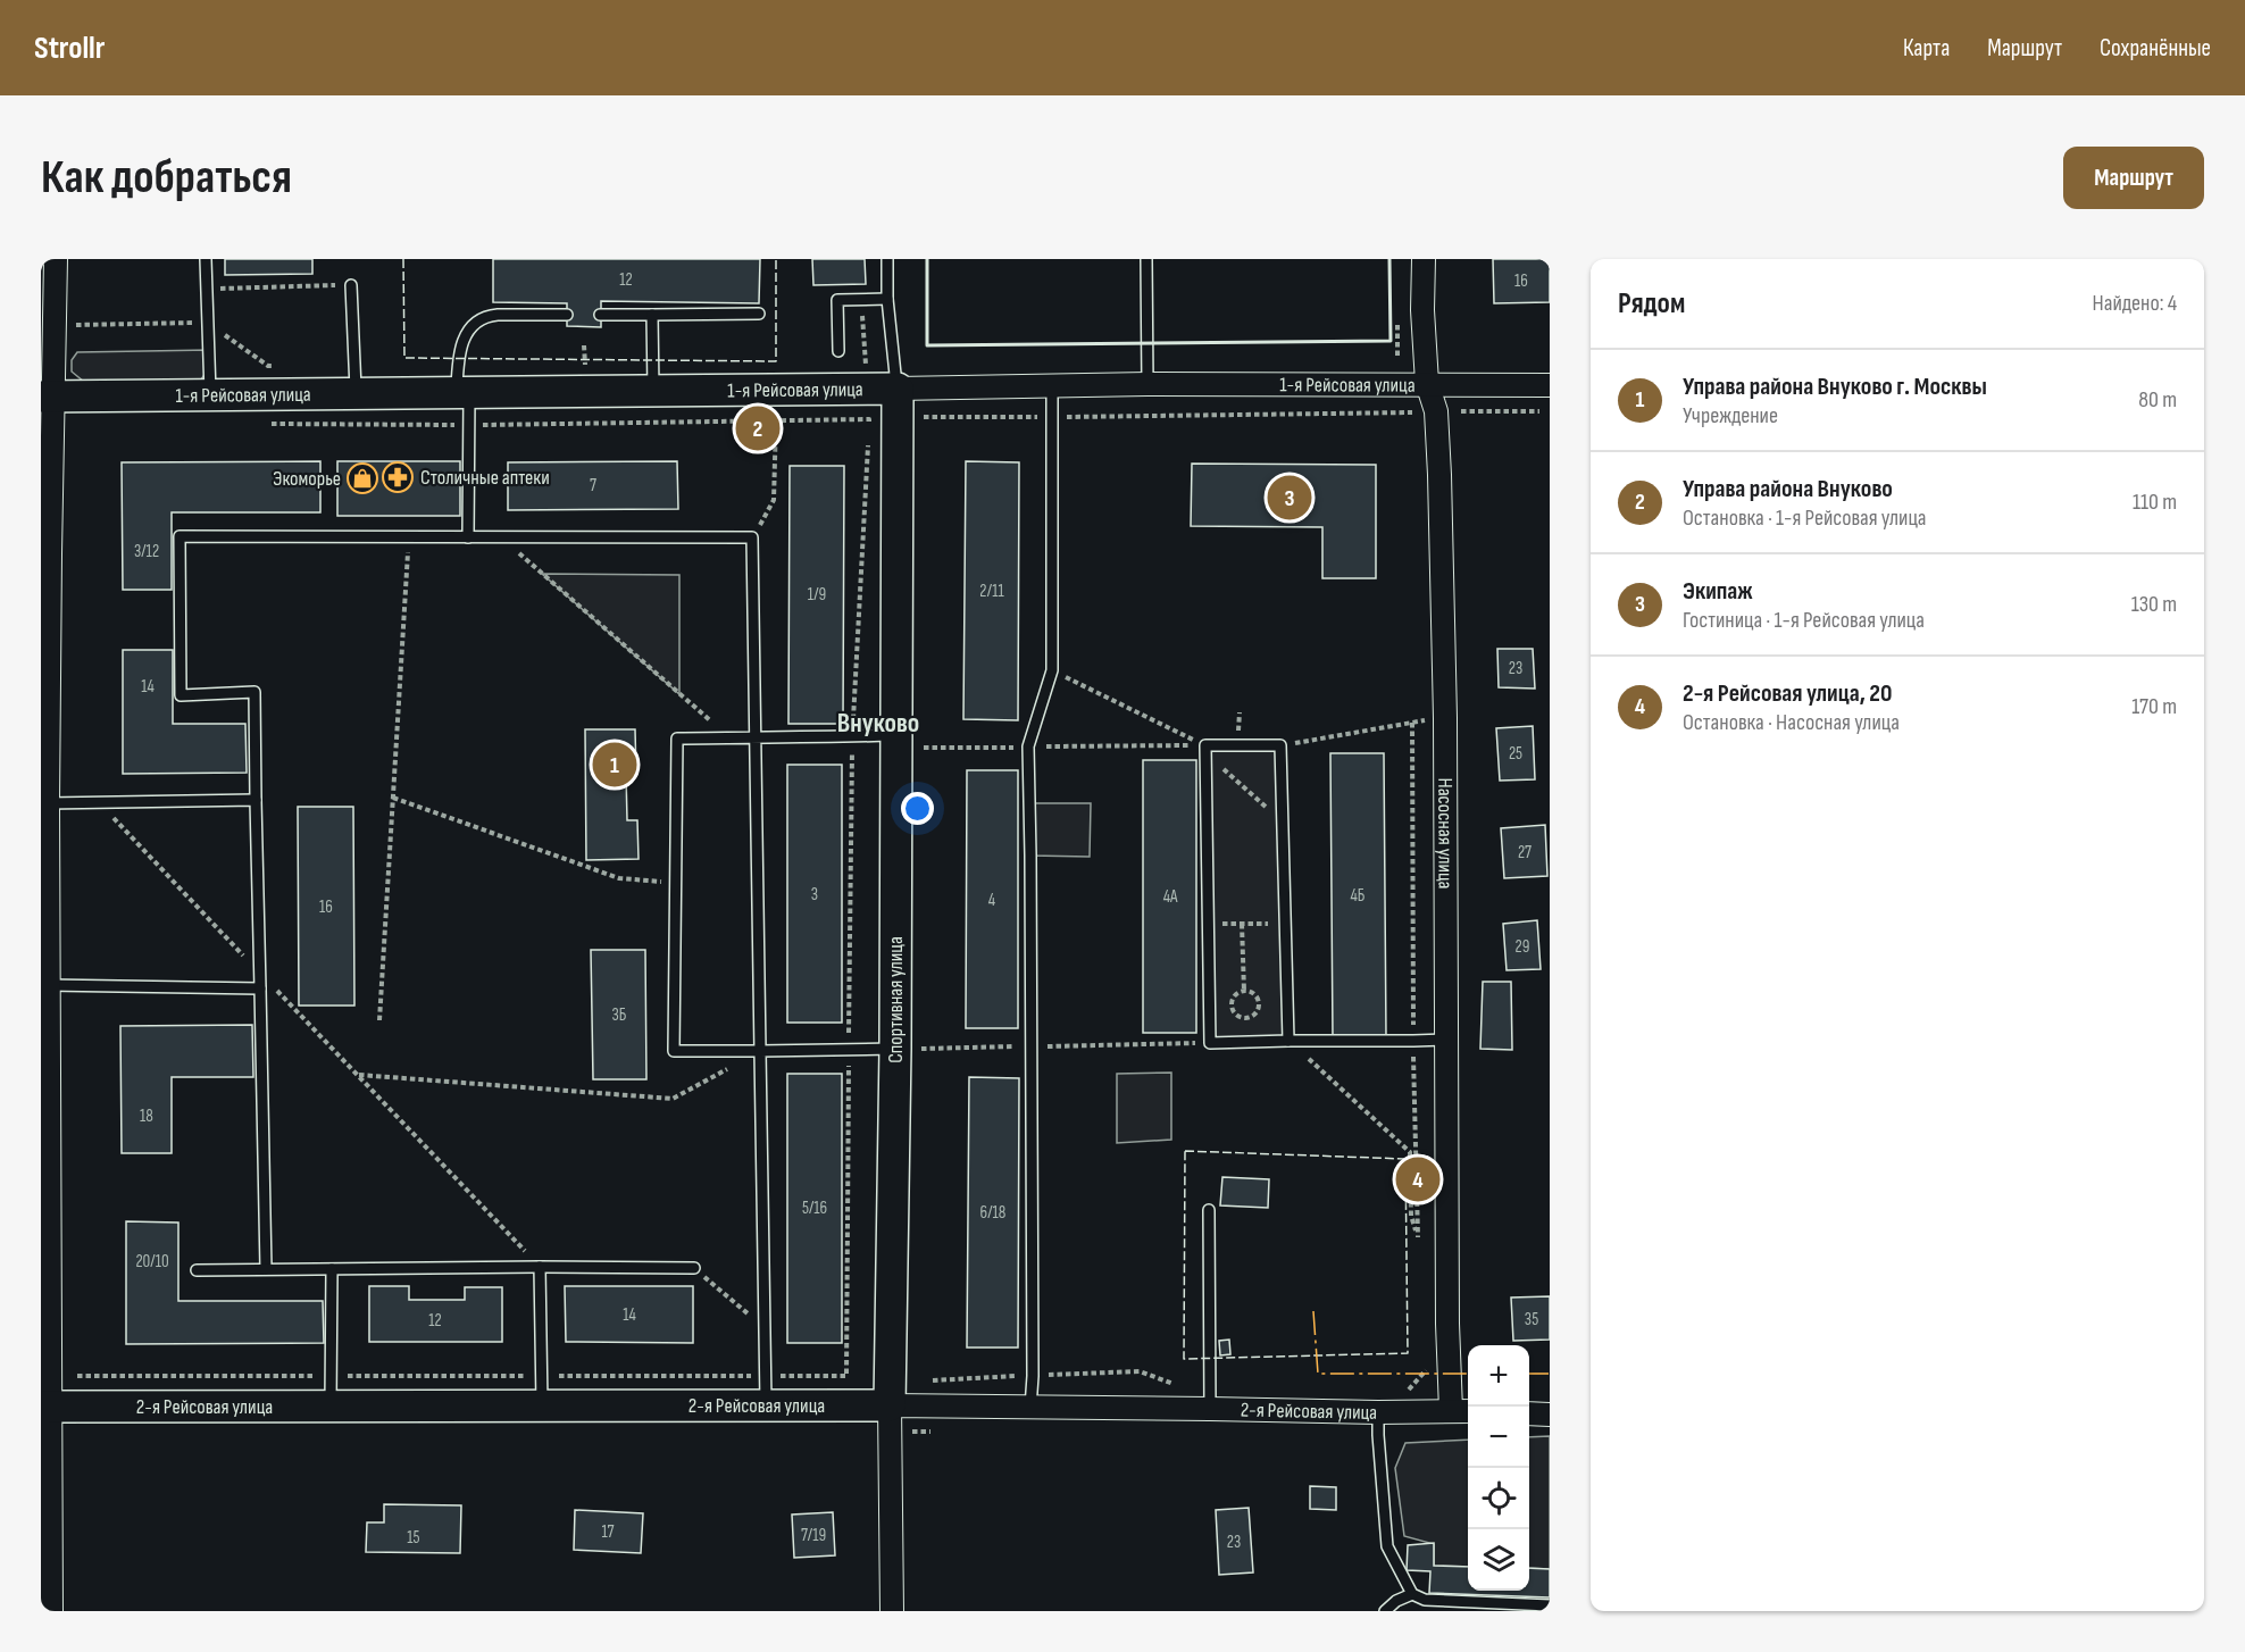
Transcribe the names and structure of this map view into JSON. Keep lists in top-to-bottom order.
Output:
{
  "streets": {
    "street": [
      "1-я Рейсовая улица",
      "Насосная улица",
      "Спортивная улица",
      "2-я Рейсовая улица"
    ]
  },
  "crossings": [
    ["1-я Рейсовая улица", "Насосная улица"],
    ["1-я Рейсовая улица", "Спортивная улица"],
    ["Насосная улица", "2-я Рейсовая улица"],
    ["Спортивная улица", "2-я Рейсовая улица"]
  ],
  "districts": ["Внуково"],
  "places": {
    "pharmacy": ["Столичные аптеки"],
    "shop": ["Экоморье"]
  },
  "house_numbers": [
    "12",
    "16",
    "7",
    "3/12",
    "2/11",
    "1/9",
    "23",
    "14",
    "25",
    "27",
    "3",
    "4Б",
    "4А",
    "4",
    "16",
    "29",
    "3Б",
    "18",
    "5/16",
    "6/18",
    "20/10",
    "14",
    "35",
    "12",
    "17",
    "7/19",
    "15",
    "23"
  ],
  "page": {
    "header": "Strollr",
    "nav": ["Карта", "Маршрут", "Сохранённые"],
    "buttons": "Маршрут",
    "title": "Как добраться",
    "heading": ["Рядом", "Найдено: 4"],
    "list": [
      {
        "mark": "1",
        "name": "Управа района Внуково г. Москвы",
        "note": "Учреждение",
        "value": "80 m"
      },
      {
        "mark": "2",
        "name": "Управа района Внуково",
        "note": "Остановка · 1-я Рейсовая улица",
        "value": "110 m"
      },
      {
        "mark": "3",
        "name": "Экипаж",
        "note": "Гостиница · 1-я Рейсовая улица",
        "value": "130 m"
      },
      {
        "mark": "4",
        "name": "2-я Рейсовая улица, 20",
        "note": "Остановка · Насосная улица",
        "value": "170 m"
      }
    ],
    "pins": [
      "2",
      "3",
      "1",
      "4"
    ],
    "map_buttons": ["+", "−"]
  }
}
